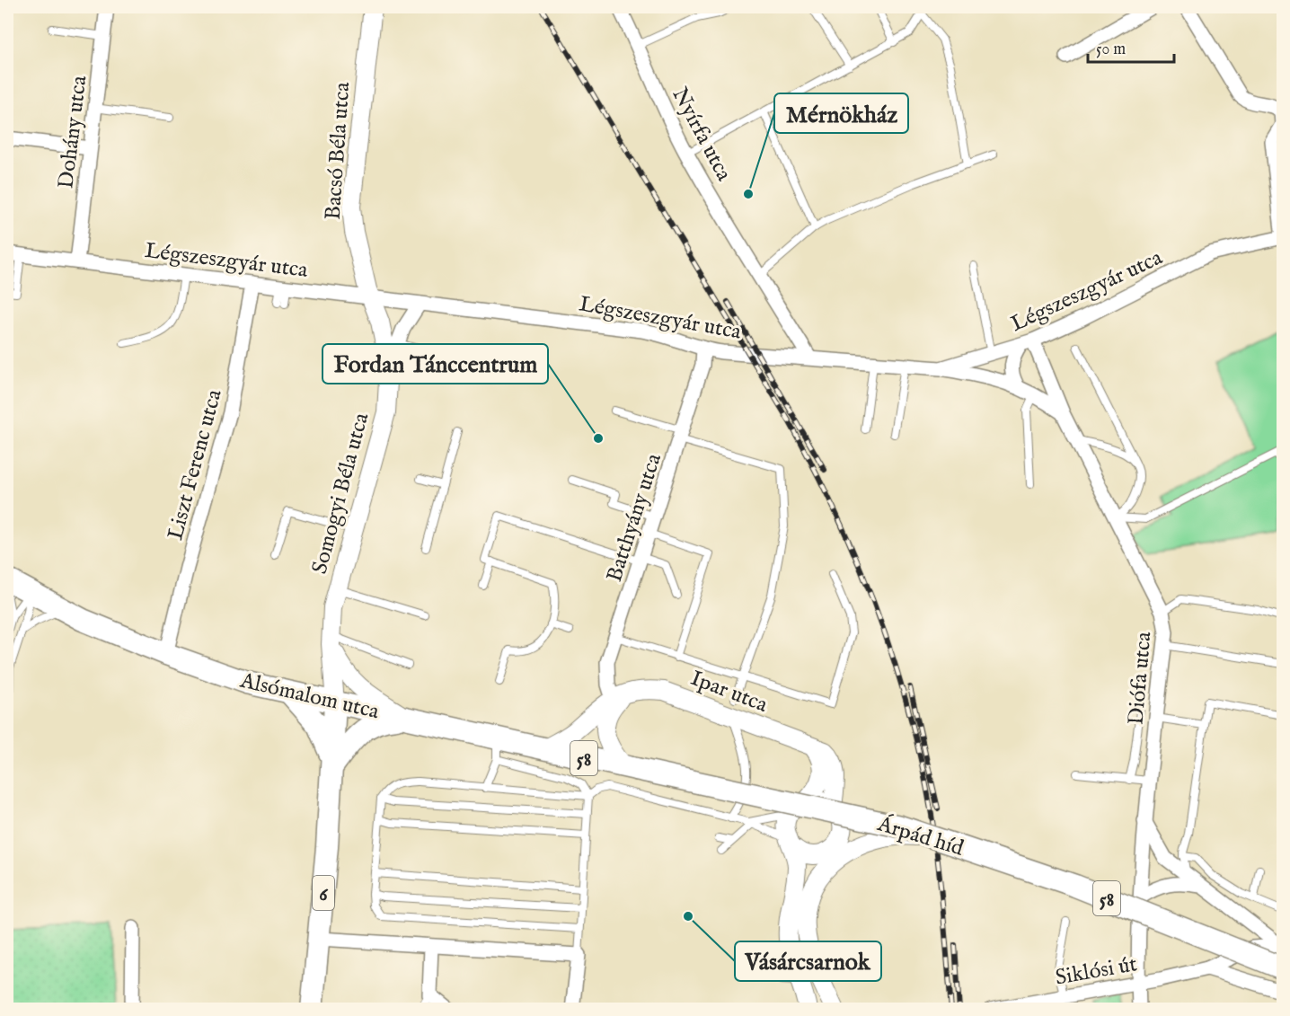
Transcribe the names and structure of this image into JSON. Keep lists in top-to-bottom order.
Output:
{
  "streets": {
    "main road": [
      "Alsómalom utca",
      "58",
      "Árpád híd",
      "6"
    ],
    "street": [
      "Dohány utca",
      "Nyírfa utca",
      "Bacsó Béla utca",
      "Légszeszgyár utca",
      "Liszt Ferenc utca",
      "Somogyi Béla utca",
      "Batthyány utca",
      "Diófa utca",
      "Ipar utca",
      "Siklósi út"
    ]
  },
  "crossings": [
    ["Dohány utca", "Légszeszgyár utca"],
    ["Nyírfa utca", "Légszeszgyár utca"],
    ["Bacsó Béla utca", "Légszeszgyár utca"],
    ["Bacsó Béla utca", "Somogyi Béla utca"],
    ["Légszeszgyár utca", "Liszt Ferenc utca"],
    ["Légszeszgyár utca", "Somogyi Béla utca"],
    ["Légszeszgyár utca", "Batthyány utca"],
    ["Légszeszgyár utca", "Diófa utca"],
    ["Liszt Ferenc utca", "Alsómalom utca"],
    ["Somogyi Béla utca", "Alsómalom utca"],
    ["Somogyi Béla utca", "6"],
    ["Batthyány utca", "Ipar utca"],
    ["Diófa utca", "Siklósi út"],
    ["Alsómalom utca", "Árpád híd"],
    ["Alsómalom utca", "6"]
  ],
  "places": ["Mérnökház", "Fordan Tánccentrum", "Vásárcsarnok"],
  "scale_bar": "50 m"
}
